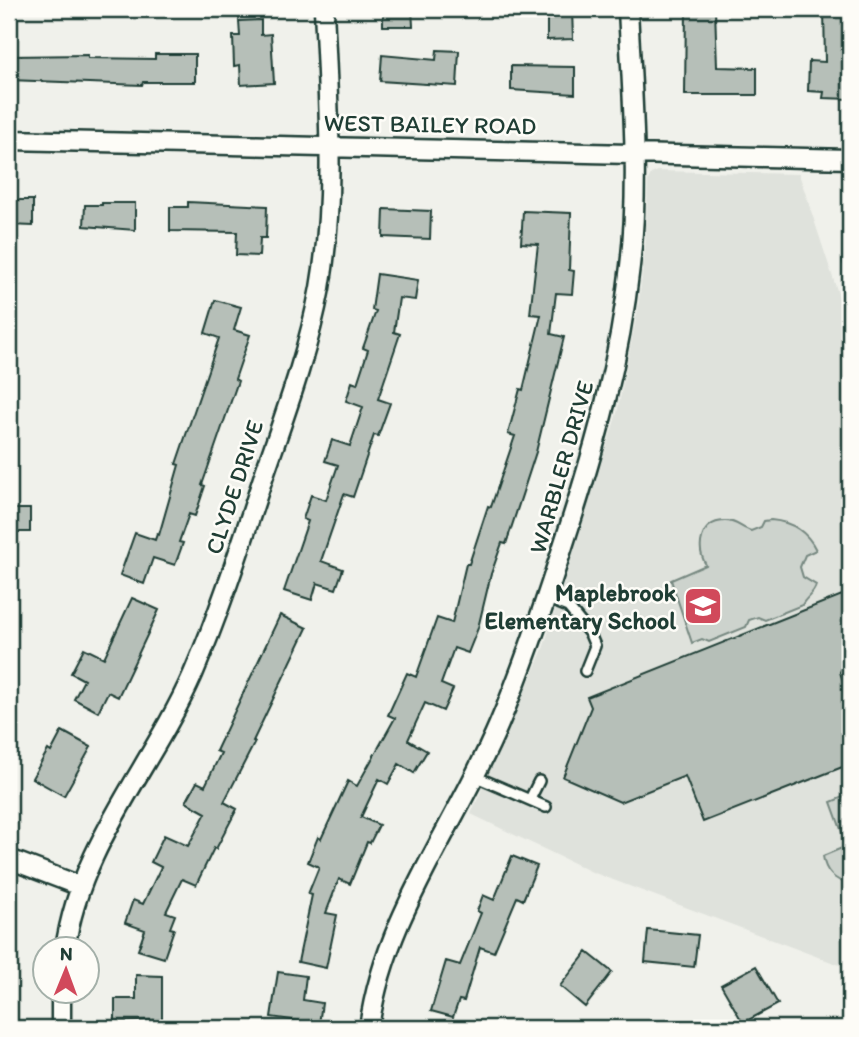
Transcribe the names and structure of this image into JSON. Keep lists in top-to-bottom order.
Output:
{
  "streets": {
    "street": ["WEST BAILEY ROAD", "WARBLER DRIVE", "CLYDE DRIVE"]
  },
  "crossings": [
    ["WEST BAILEY ROAD", "WARBLER DRIVE"],
    ["WEST BAILEY ROAD", "CLYDE DRIVE"]
  ],
  "places": {
    "school or university": ["Maplebrook Elementary School"]
  },
  "north": "top"
}
